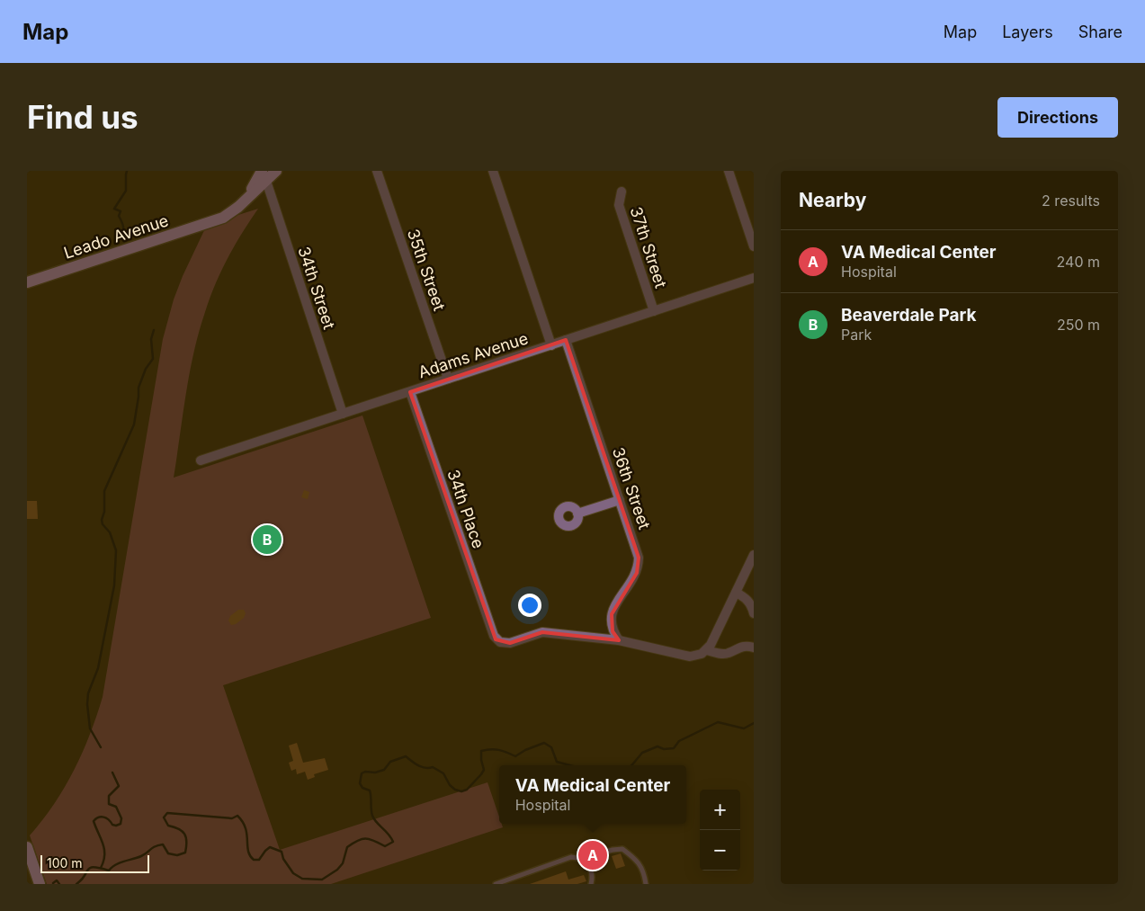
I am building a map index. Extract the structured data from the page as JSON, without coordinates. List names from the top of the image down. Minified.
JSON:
{"streets":{"street":["Leado Avenue","37th Street","35th Street","34th Street","Adams Avenue","36th Street","34th Place"]},"crossings":[["Leado Avenue","34th Street"],["37th Street","Adams Avenue"],["35th Street","Adams Avenue"],["34th Street","Adams Avenue"],["Adams Avenue","36th Street"],["Adams Avenue","34th Place"],["36th Street","34th Place"]],"scale_bar":"100 m","page":{"header":"Map","nav":["Map","Layers","Share"],"buttons":"Directions","title":"Find us","heading":["Nearby","2 results"],"list":[{"mark":"A","name":"VA Medical Center","note":"Hospital","value":"240 m"},{"mark":"B","name":"Beaverdale Park","note":"Park","value":"250 m"}],"pins":["B","A"],"popup":["VA Medical Center","Hospital"],"map_buttons":["+","−"],"scale":"100 m"}}
